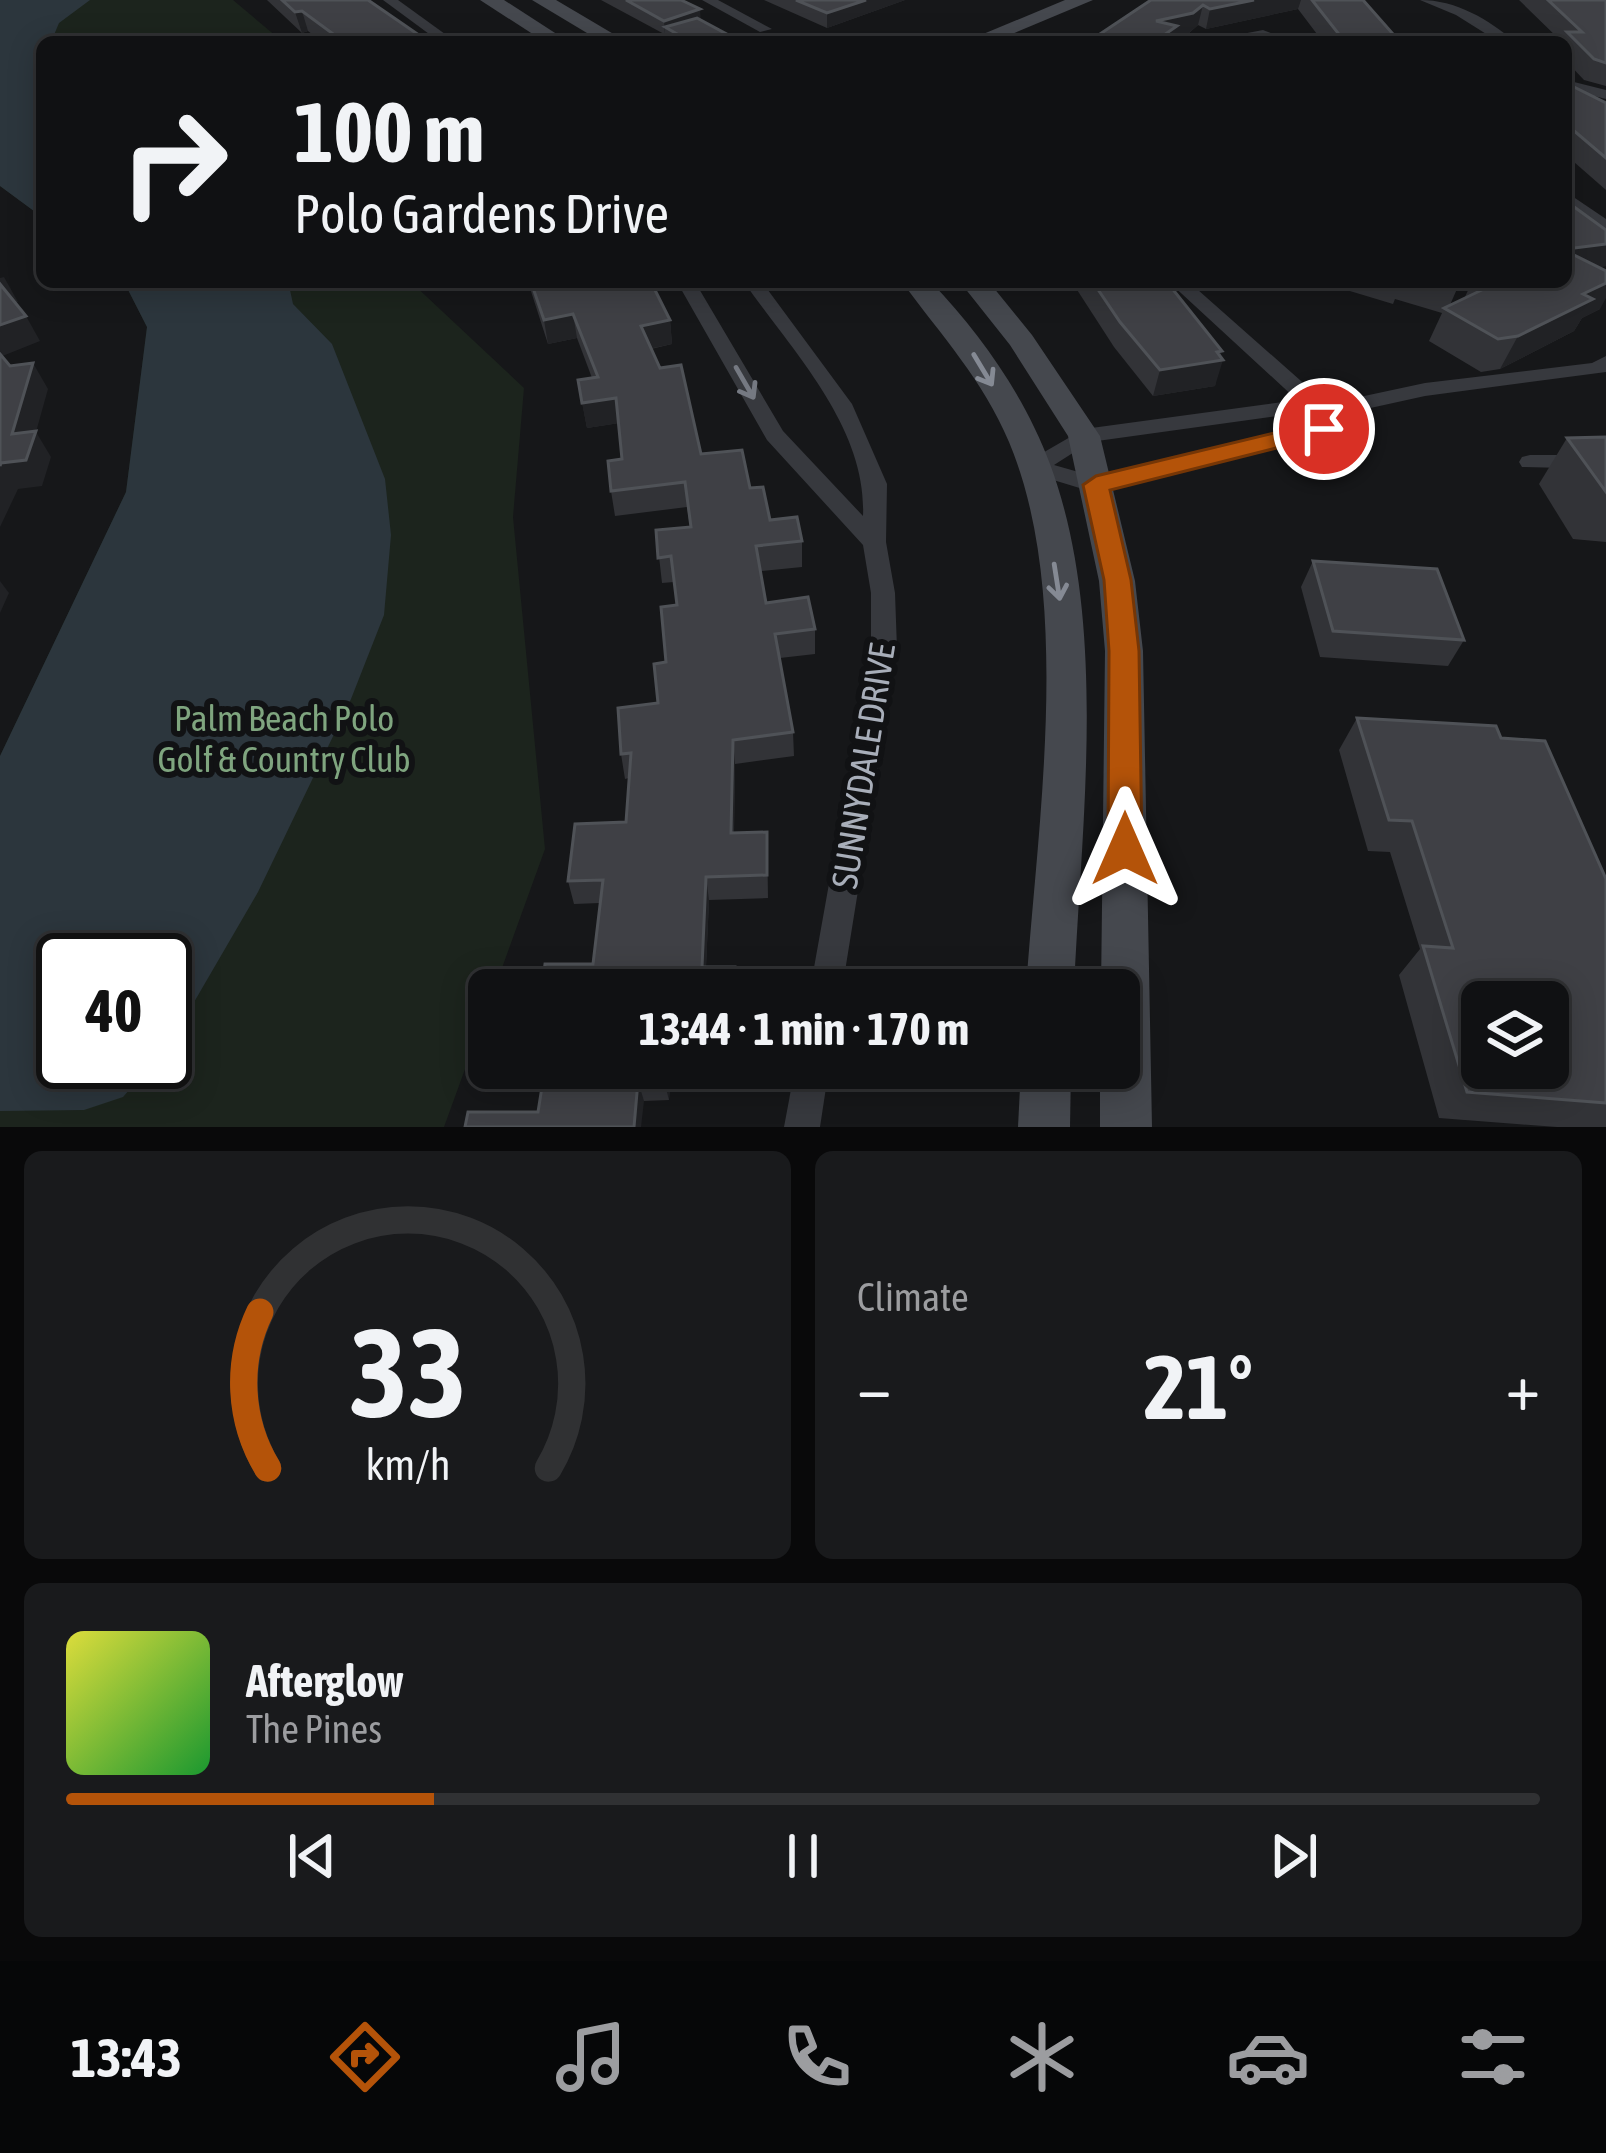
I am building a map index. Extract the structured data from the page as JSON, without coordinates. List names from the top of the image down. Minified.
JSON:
{"streets":{"street":["SUNNYDALE DRIVE"]},"parks":["Palm Beach Polo Golf & Country Club"],"page":{"turn":["100 m","Polo Gardens Drive"],"limit":"40","trip":"13:44 · 1 min · 170 m","tile":"Climate","heat":["−","21°","+"],"song":["Afterglow","The Pines"],"tabs":"13:43","gauge":["33","km/h"]}}
